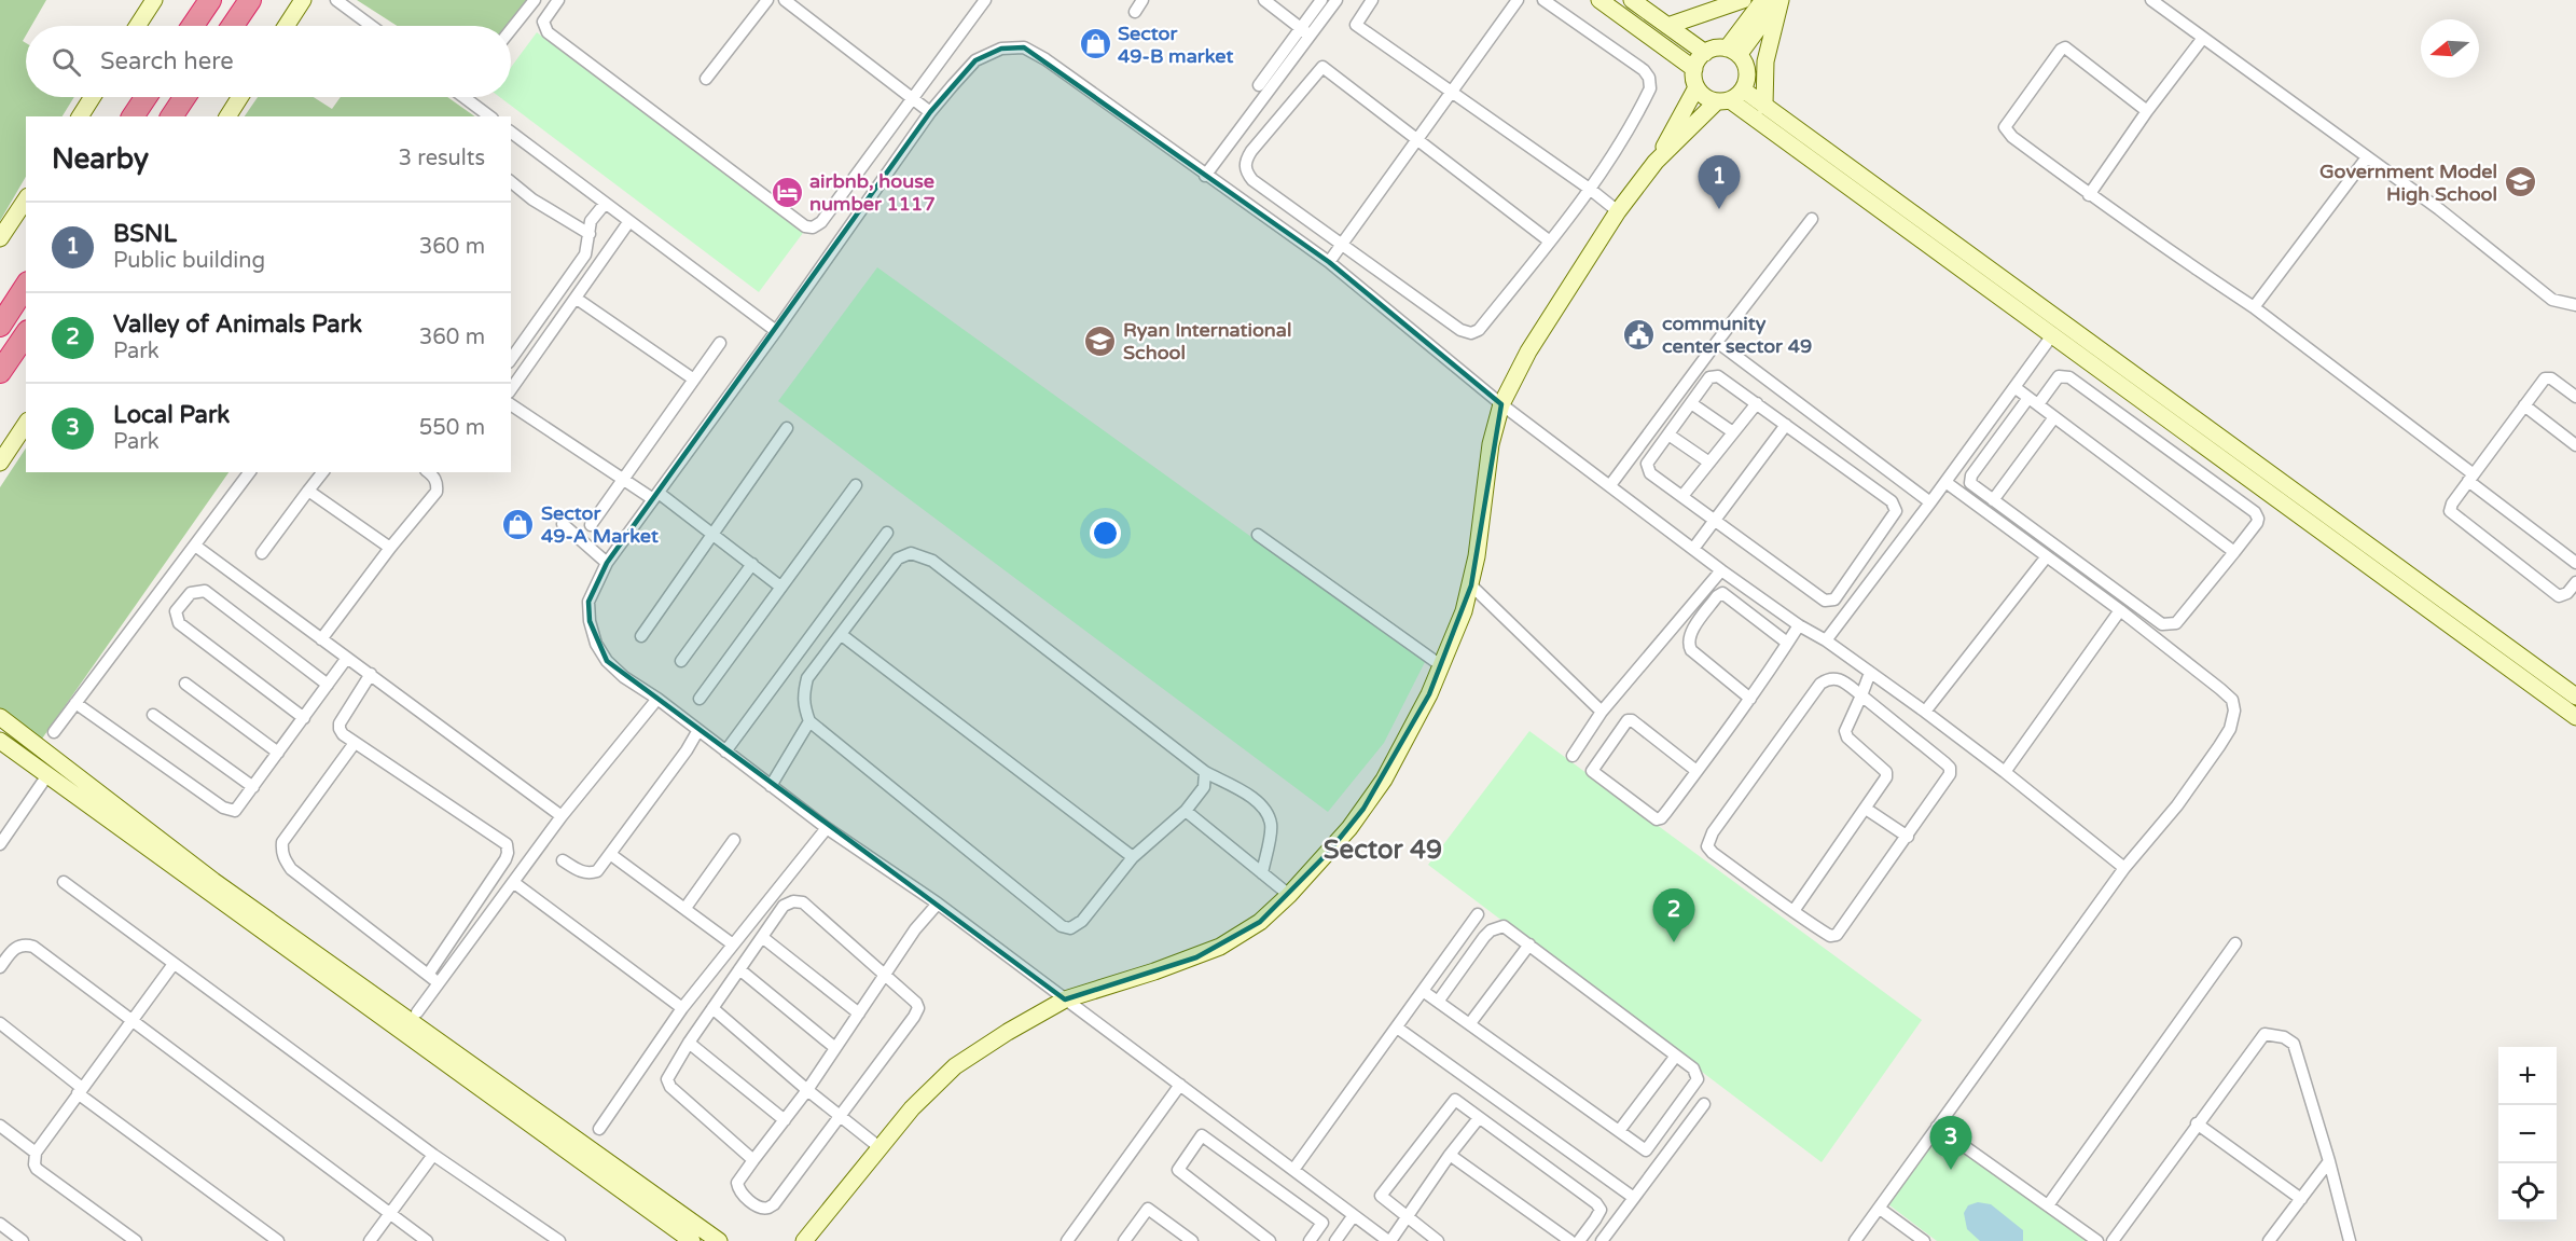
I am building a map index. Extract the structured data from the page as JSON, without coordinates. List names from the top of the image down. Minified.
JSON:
{"districts":["Sector 49"],"places":{"shop":["Sector 49-B market","Sector 49-A Market"],"school or university":["Government Model High School","Ryan International School"],"hotel":["airbnb, house number 1117"],"public building":["community center sector 49"]},"north":"left","page":{"search":"Search here","heading":["Nearby","3 results"],"pins":["1","2","3"],"list":[{"mark":"1","name":"BSNL","note":"Public building","value":"360 m"},{"mark":"2","name":"Valley of Animals Park","note":"Park","value":"360 m"},{"mark":"3","name":"Local Park","note":"Park","value":"550 m"}],"map_buttons":["+","−"]}}
